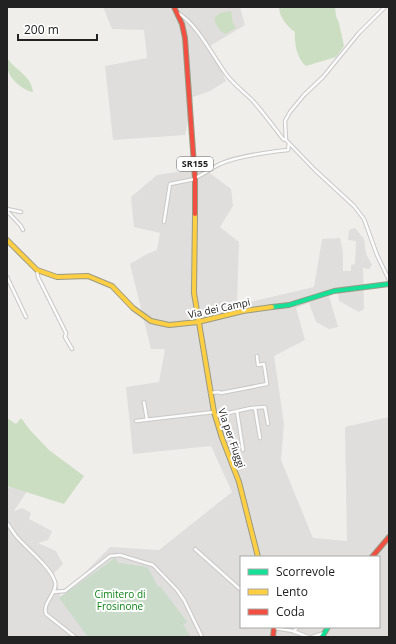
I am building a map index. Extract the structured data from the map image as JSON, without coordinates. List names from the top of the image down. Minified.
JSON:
{"streets":{"main road":["SR155","Via dei Campi","Via per Fiuggi"]},"crossings":[["SR155","Via dei Campi"],["SR155","Via per Fiuggi"],["Via dei Campi","Via per Fiuggi"]],"parks":["Cimitero di Frosinone"],"legend":["Scorrevole","Lento","Coda"],"scale_bar":"200 m"}
